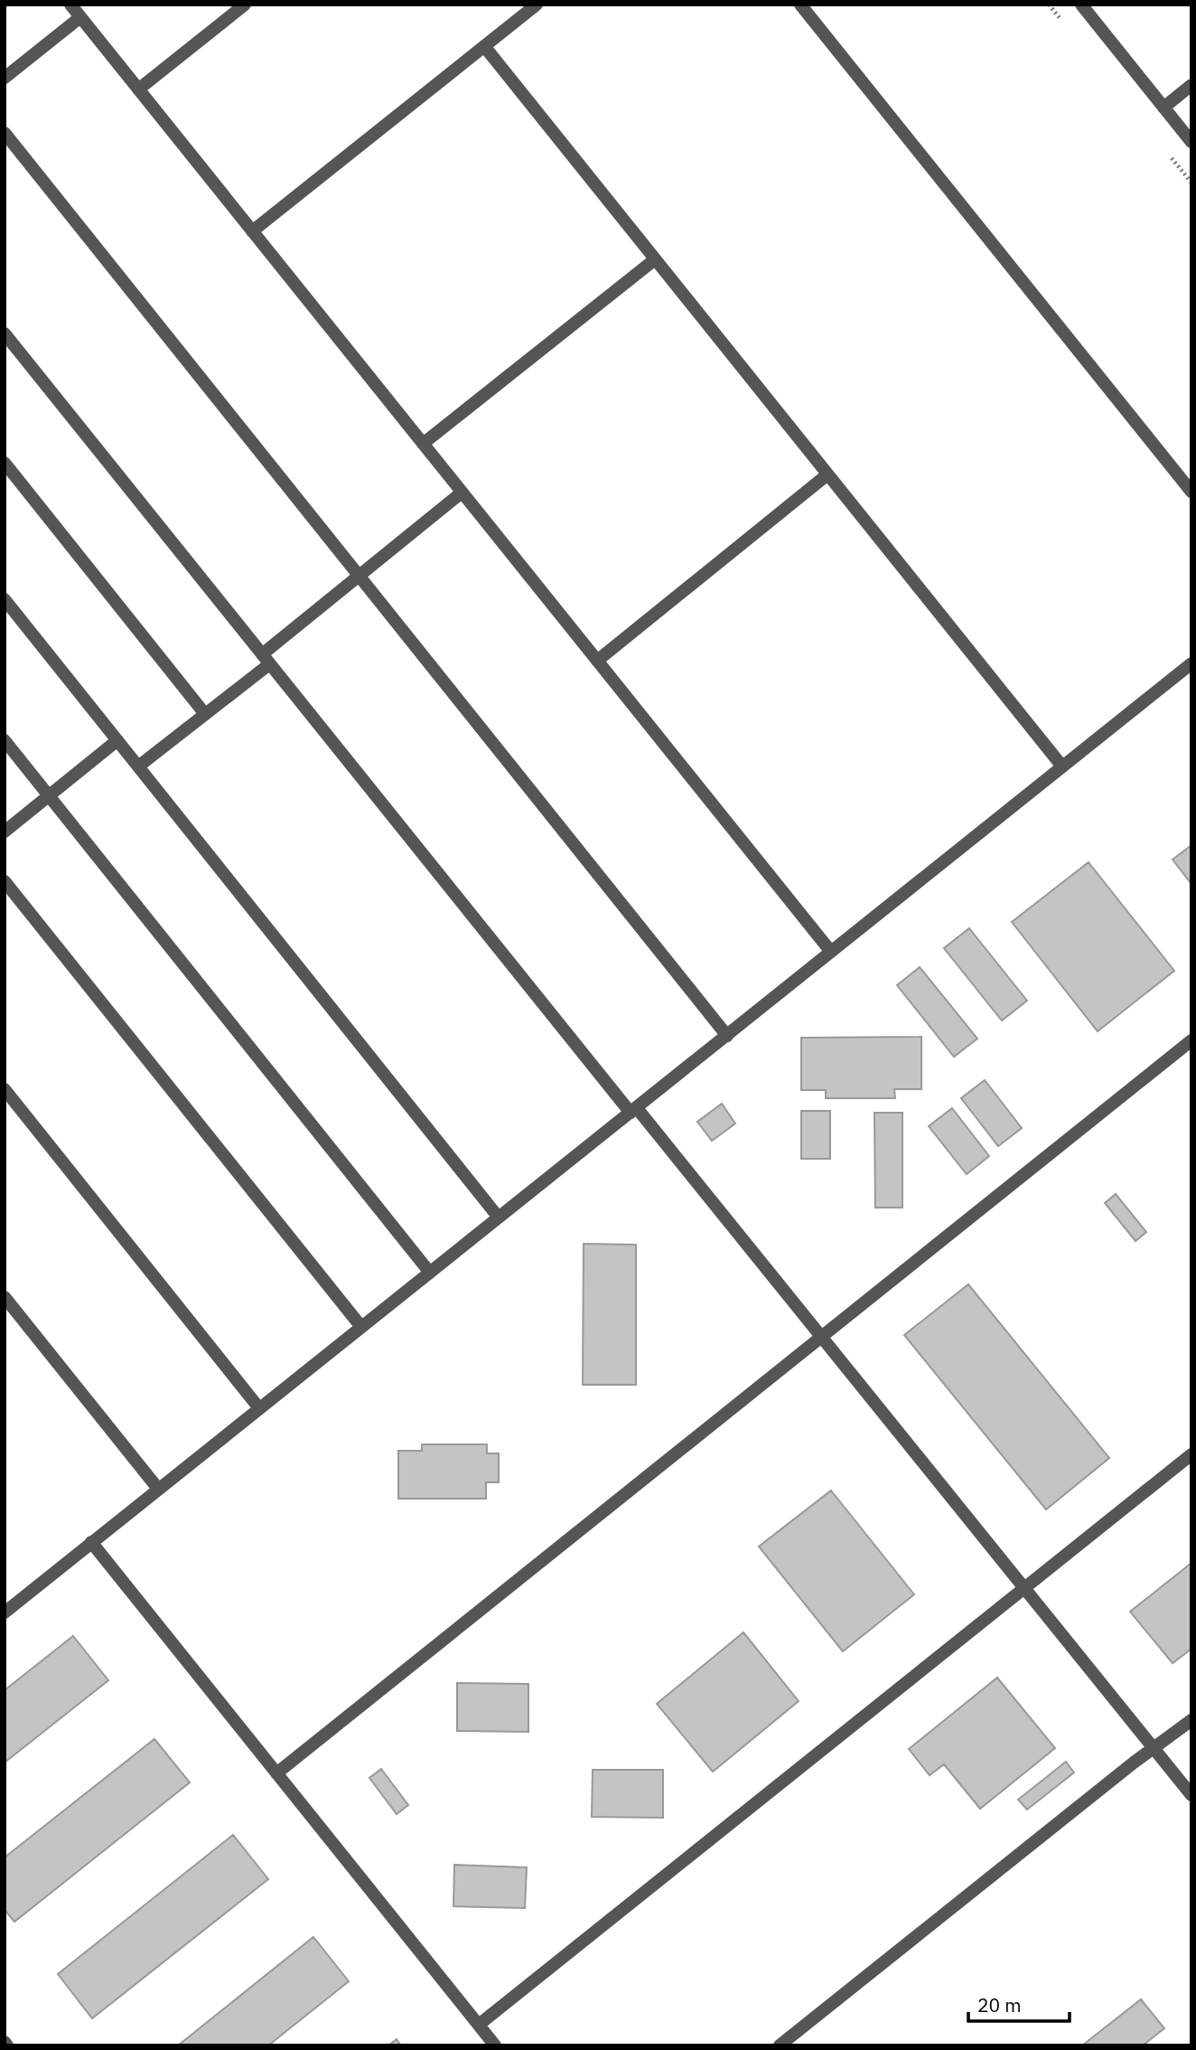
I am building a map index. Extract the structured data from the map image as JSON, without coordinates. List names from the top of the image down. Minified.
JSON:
{"scale_bar":"20 m"}
